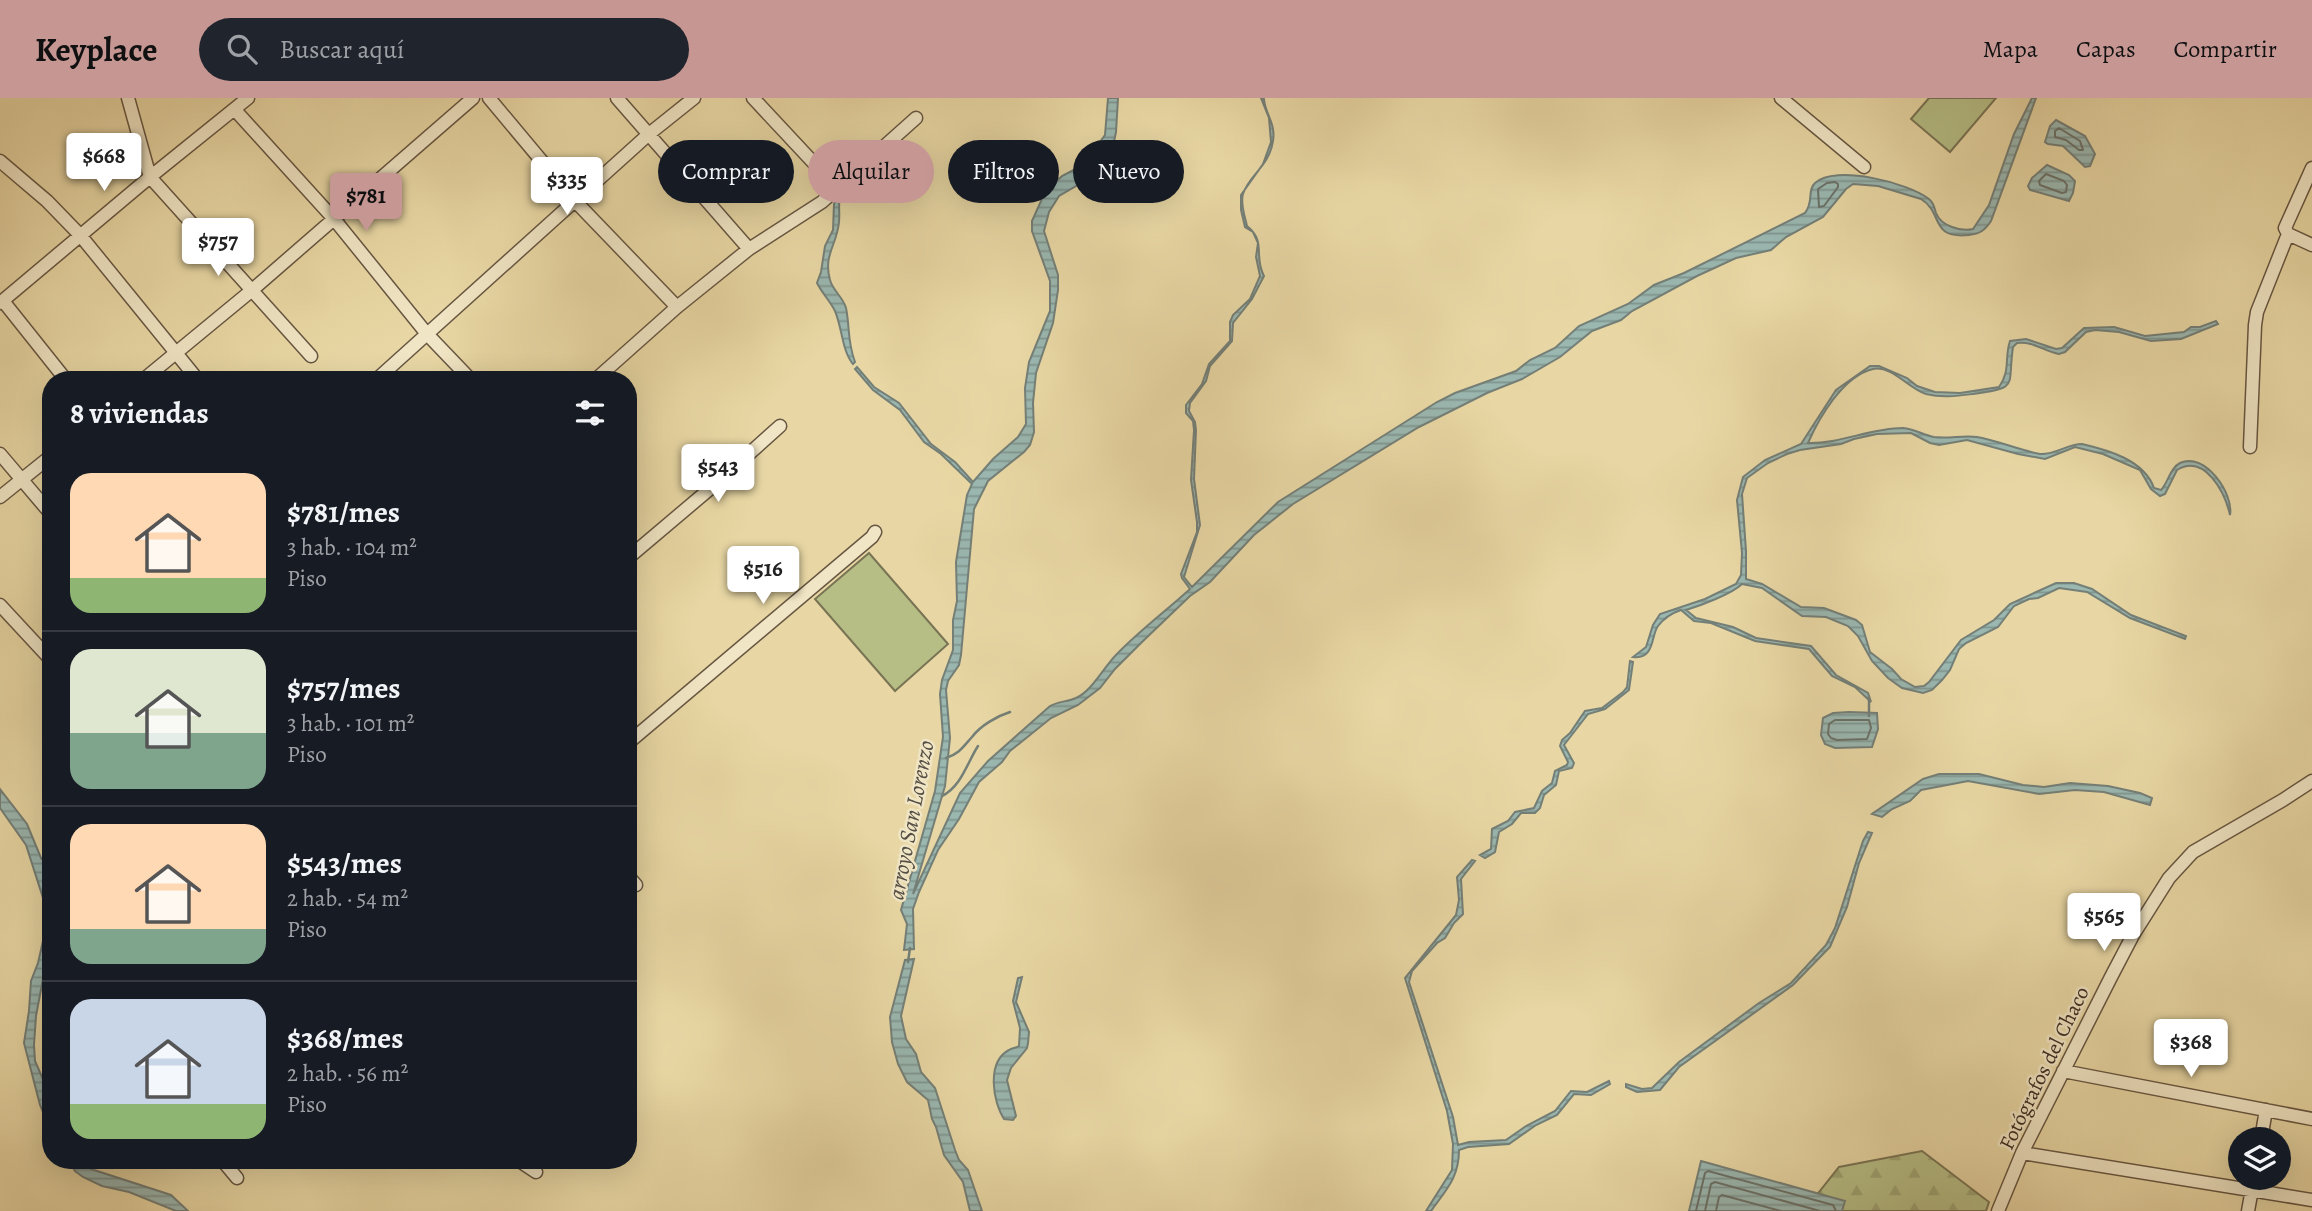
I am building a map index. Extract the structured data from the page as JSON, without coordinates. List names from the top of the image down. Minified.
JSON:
{"streets":{"street":["Fotógrafos del Chaco"]},"water":["arroyo San Lorenzo"],"page":{"header":"Keyplace","search":"Buscar aquí","nav":["Mapa","Capas","Compartir"],"price":["$668","$335","$781","$757","$543","$516","$565","$368"],"chip":["Comprar","Alquilar","Filtros","Nuevo"],"heading":"8 viviendas","list":[{"name":"$781/mes","note":"3 hab. · 104 m² · Piso"},{"name":"$757/mes","note":"3 hab. · 101 m² · Piso"},{"name":"$543/mes","note":"2 hab. · 54 m² · Piso"},{"name":"$368/mes","note":"2 hab. · 56 m² · Piso"}]}}
